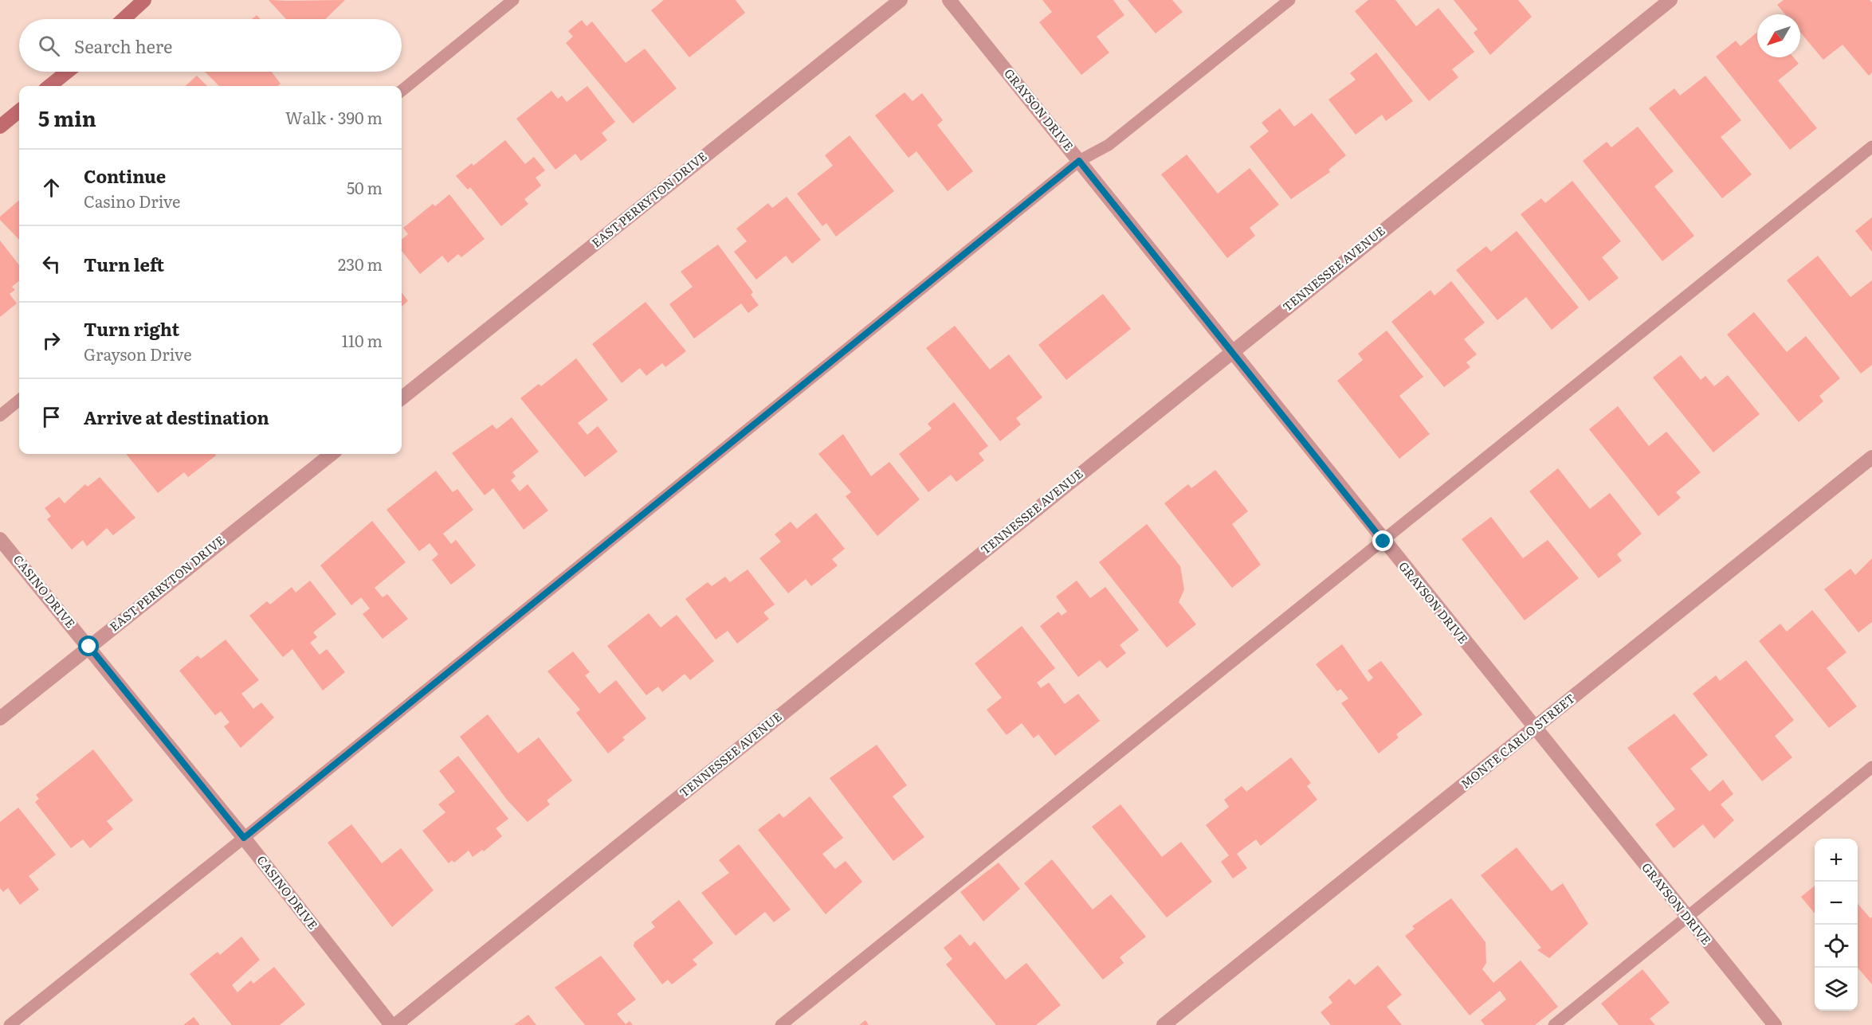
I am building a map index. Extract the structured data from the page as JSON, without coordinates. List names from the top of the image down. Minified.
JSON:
{"streets":{"street":["GRAYSON DRIVE","EAST PERRYTON DRIVE","TENNESSEE AVENUE","CASINO DRIVE","MONTE CARLO STREET"]},"crossings":[["GRAYSON DRIVE","TENNESSEE AVENUE"],["GRAYSON DRIVE","MONTE CARLO STREET"],["EAST PERRYTON DRIVE","CASINO DRIVE"],["TENNESSEE AVENUE","CASINO DRIVE"]],"north":"bottom left","page":{"search":"Search here","heading":["5 min","Walk · 390 m"],"list":[["Continue","Casino Drive","50 m"],["Turn left","230 m"],["Turn right","Grayson Drive","110 m"],"Arrive at destination"],"map_buttons":["+","−"]}}
